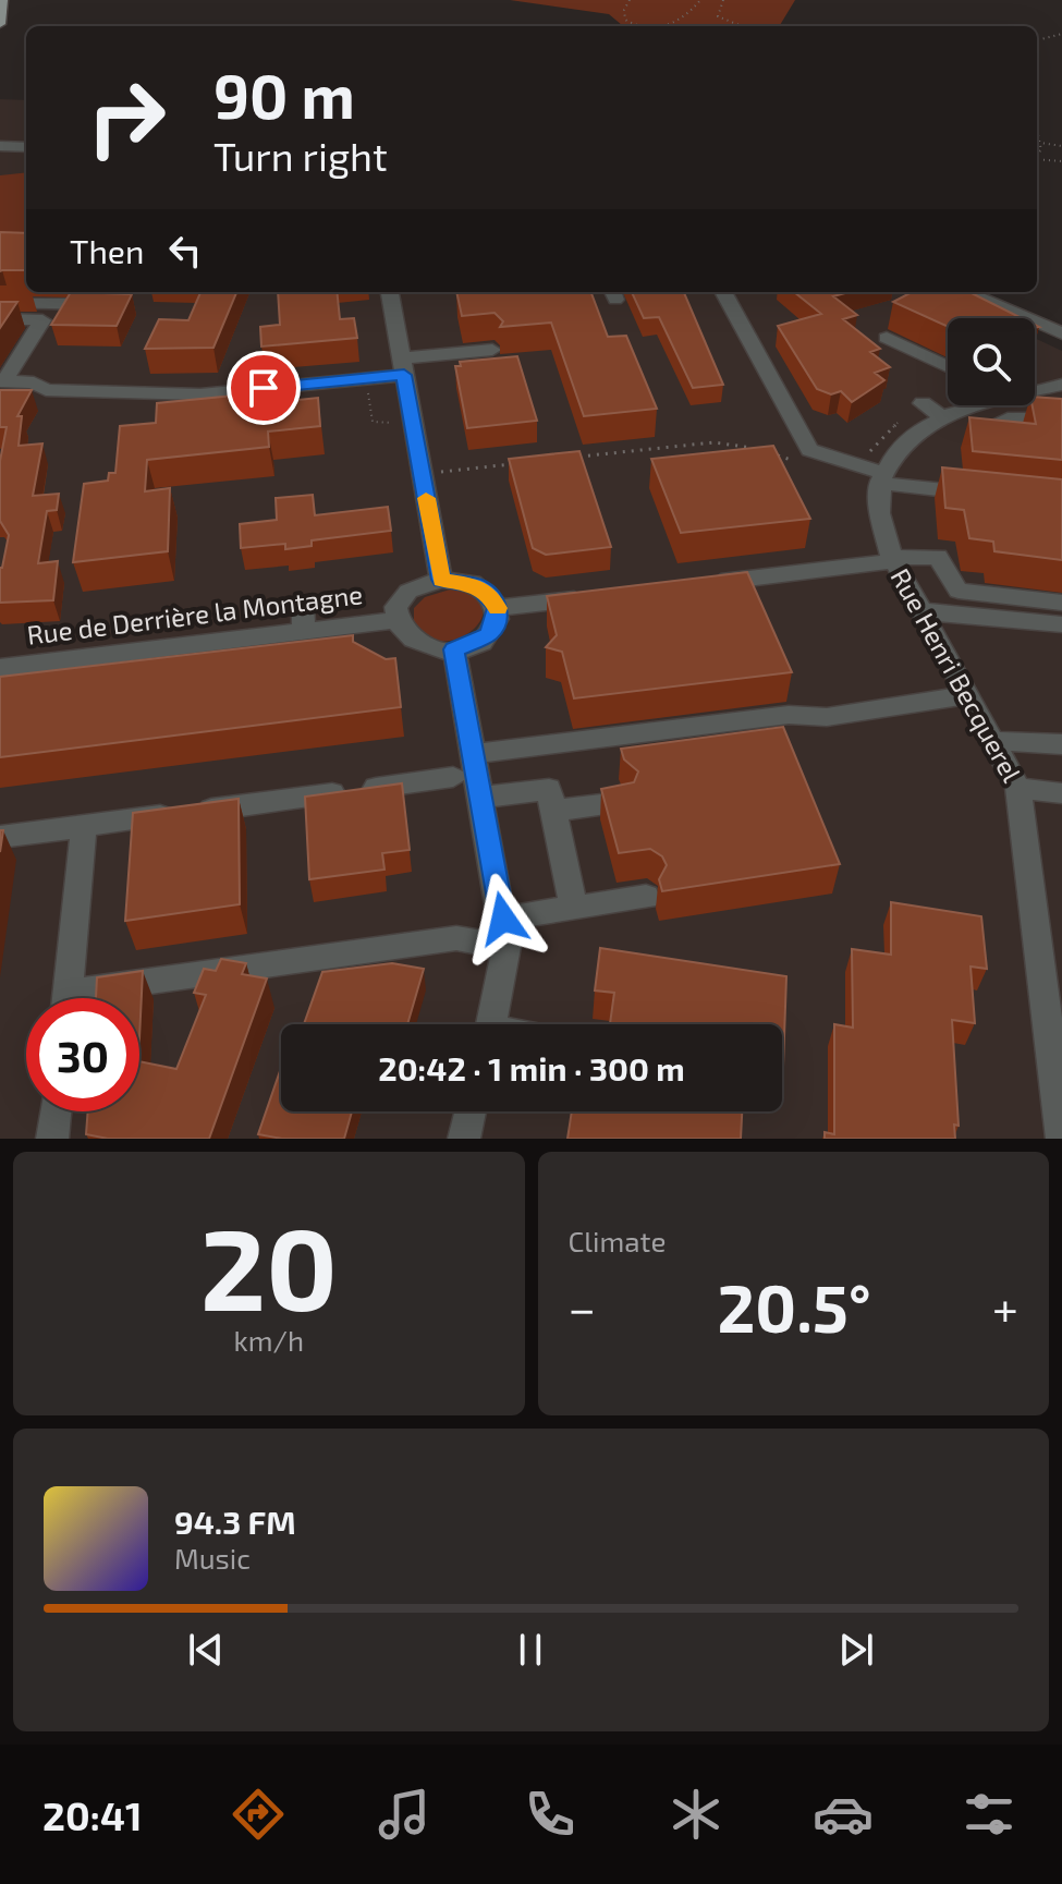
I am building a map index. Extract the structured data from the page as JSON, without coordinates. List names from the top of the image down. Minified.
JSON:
{"streets":{"street":["Rue de Derrière la Montagne","Rue Henri Becquerel"]},"page":{"turn":["90 m","Turn right"],"then":"Then","limit":"30","trip":"20:42 · 1 min · 300 m","tile":[["20","km/h"],"Climate"],"heat":["−","20.5°","+"],"song":["94.3 FM","Music"],"tabs":"20:41"}}
